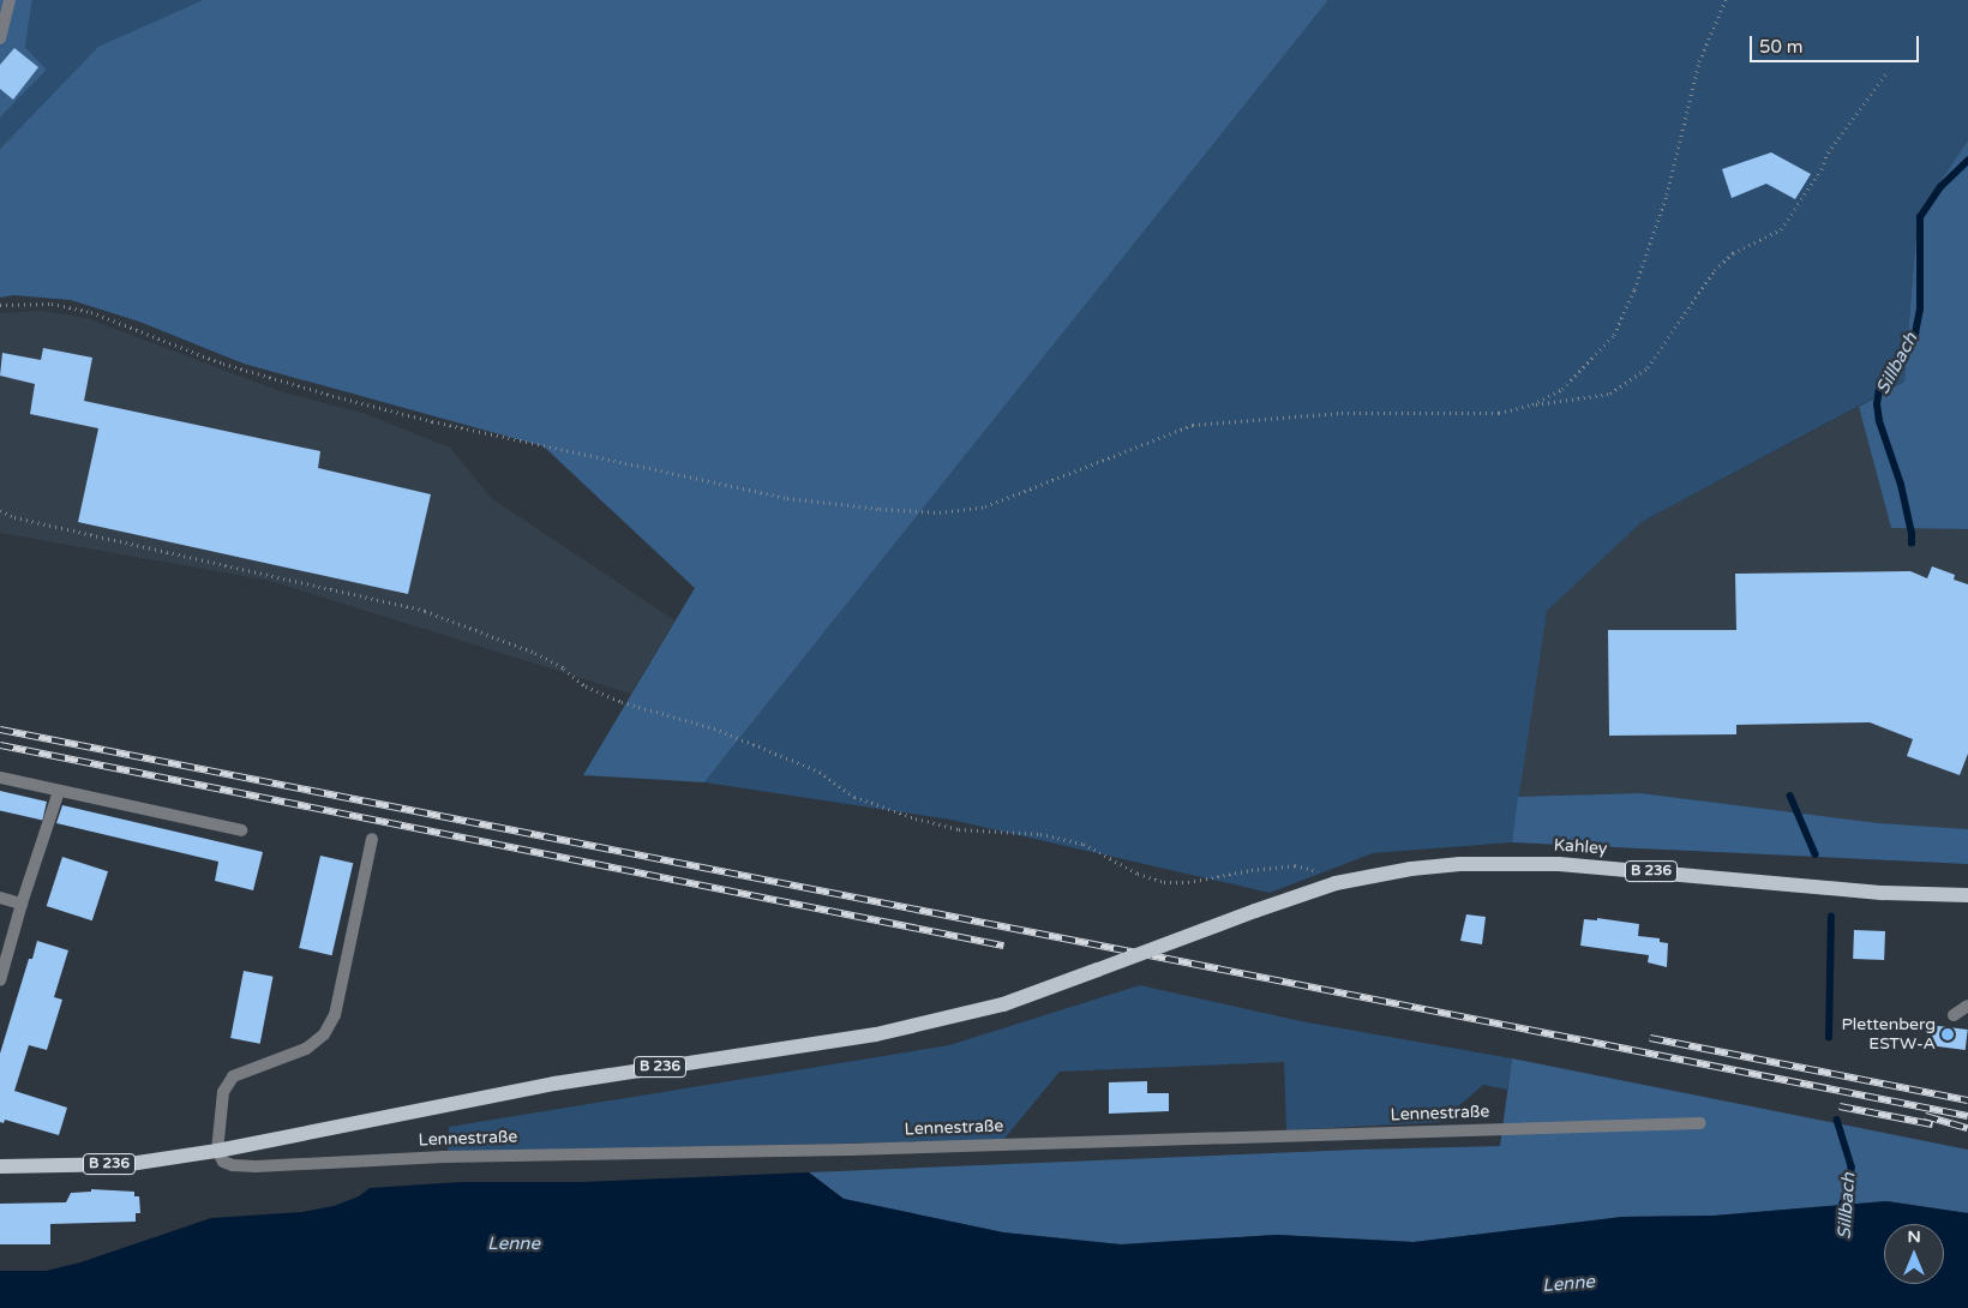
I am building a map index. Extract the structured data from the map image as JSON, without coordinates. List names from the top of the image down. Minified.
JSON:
{"streets":{"main road":["Kahley","B 236","Lennestraße"]},"crossings":[["Kahley","Lennestraße"]],"water":["Sillbach","Lenne"],"places":["Plettenberg ESTW-A"],"scale_bar":"50 m","north":"top"}
